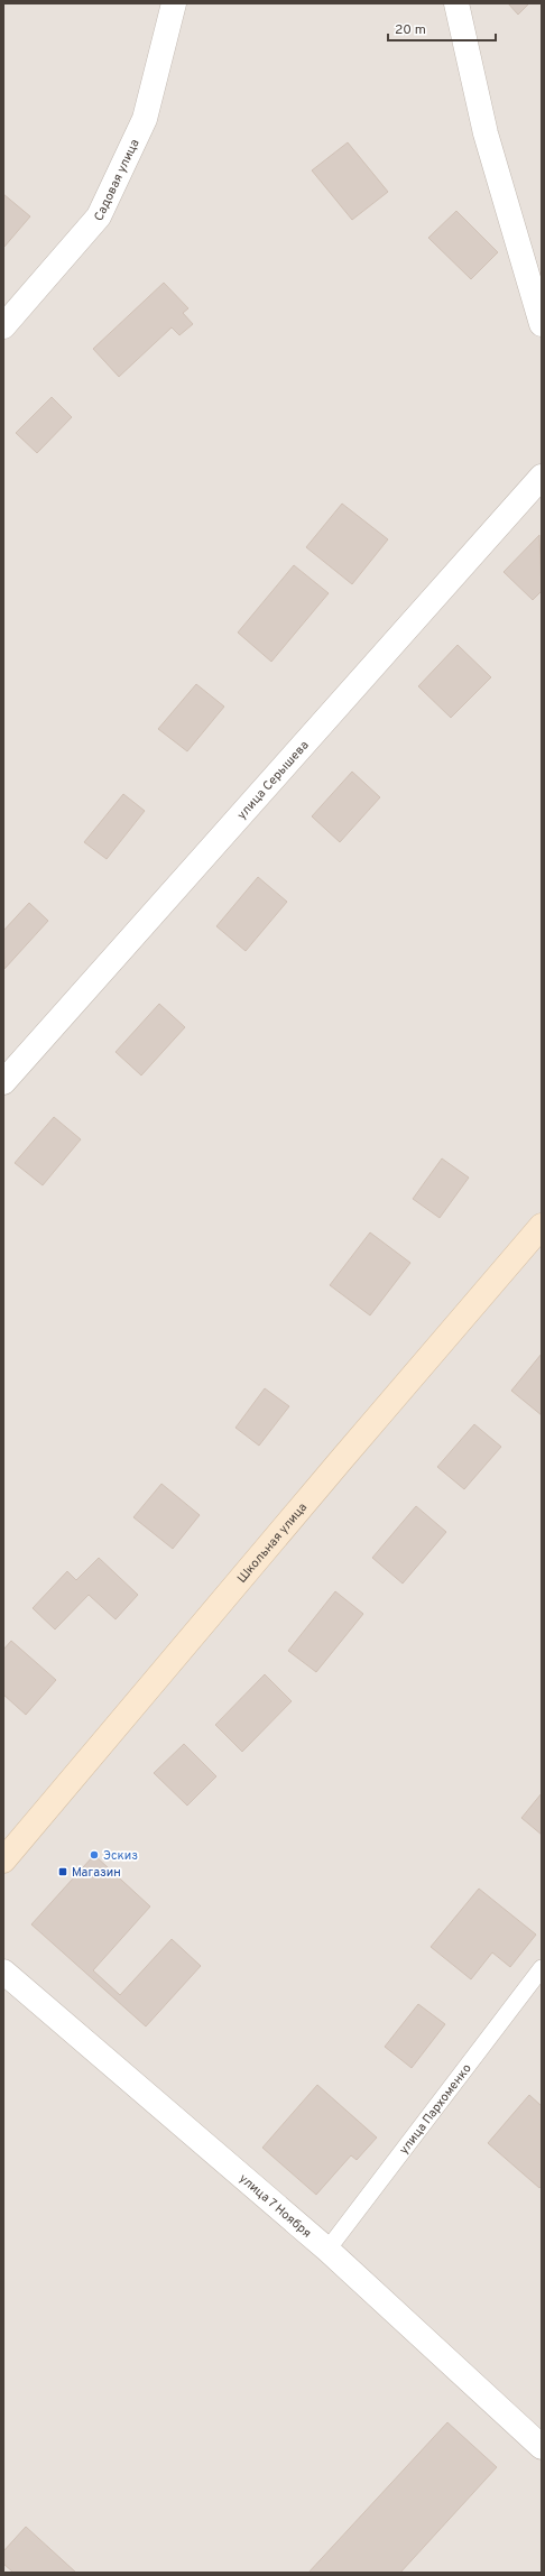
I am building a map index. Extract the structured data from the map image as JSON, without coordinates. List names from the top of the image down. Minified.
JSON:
{"streets":{"main road":["Школьная улица"],"street":["Садовая улица","улица Серышева","улица 7 Ноября"],"lane":["улица Пархоменко"]},"crossings":[["улица Пархоменко","улица 7 Ноября"]],"places":{"other":["Эскиз"],"transit":["Магазин"]},"scale_bar":"20 m"}
